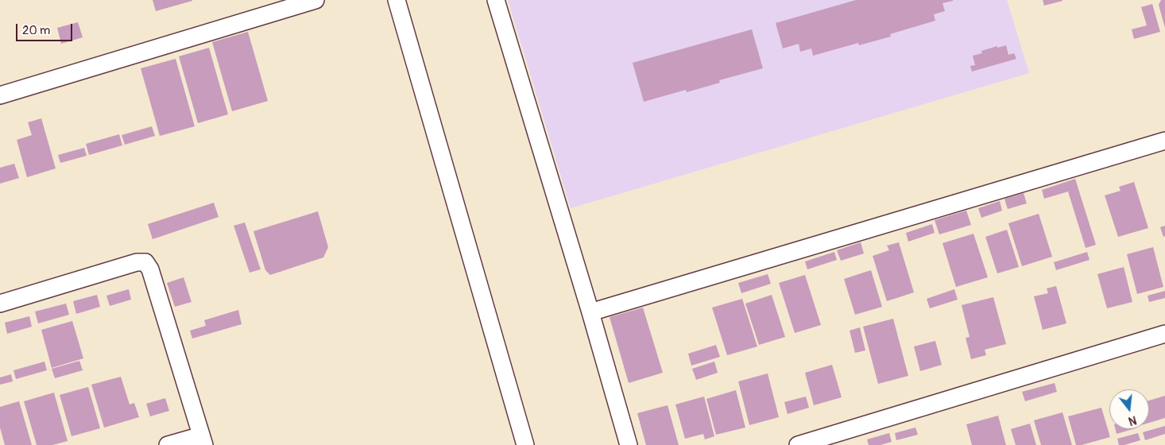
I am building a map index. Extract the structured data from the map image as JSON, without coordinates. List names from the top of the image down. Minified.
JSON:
{"scale_bar":"20 m","north":"bottom"}
